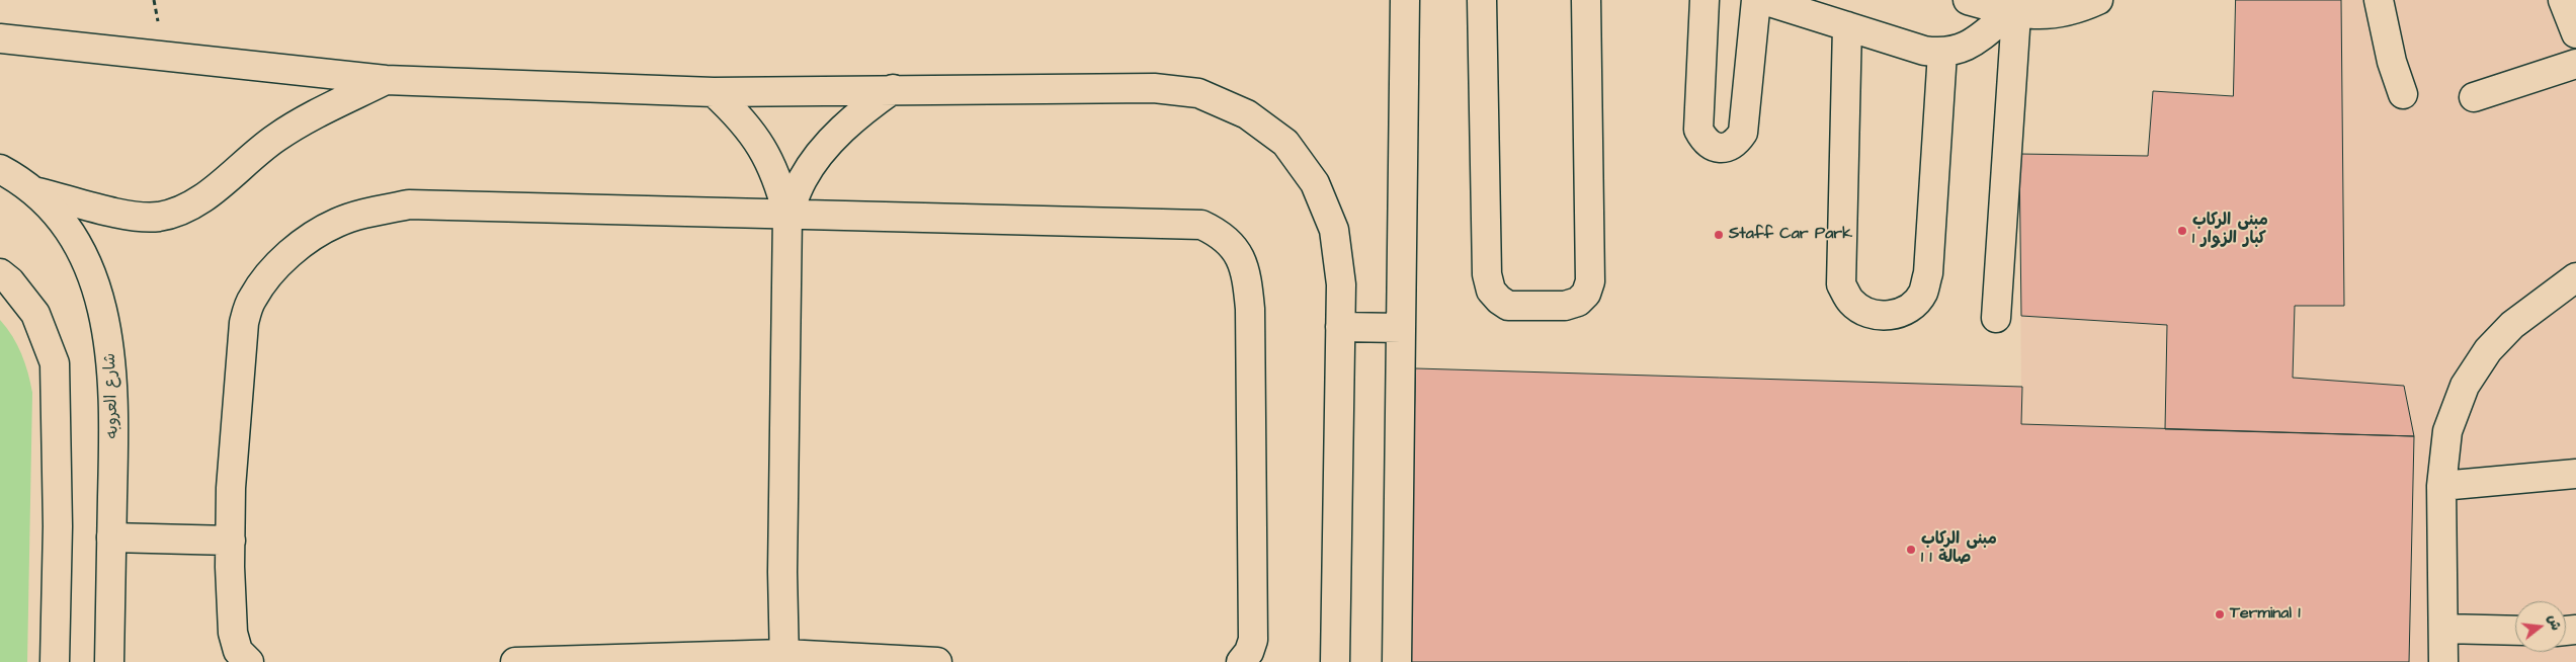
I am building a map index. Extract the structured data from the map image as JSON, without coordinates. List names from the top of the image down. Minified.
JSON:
{"streets":{"main road":["شارع العروبه"]},"places":["مبنى الركاب 1 كبار الزوار","Staff Car Park","مبنى الركاب 1 صالة 1","Terminal 1"],"north":"right"}
